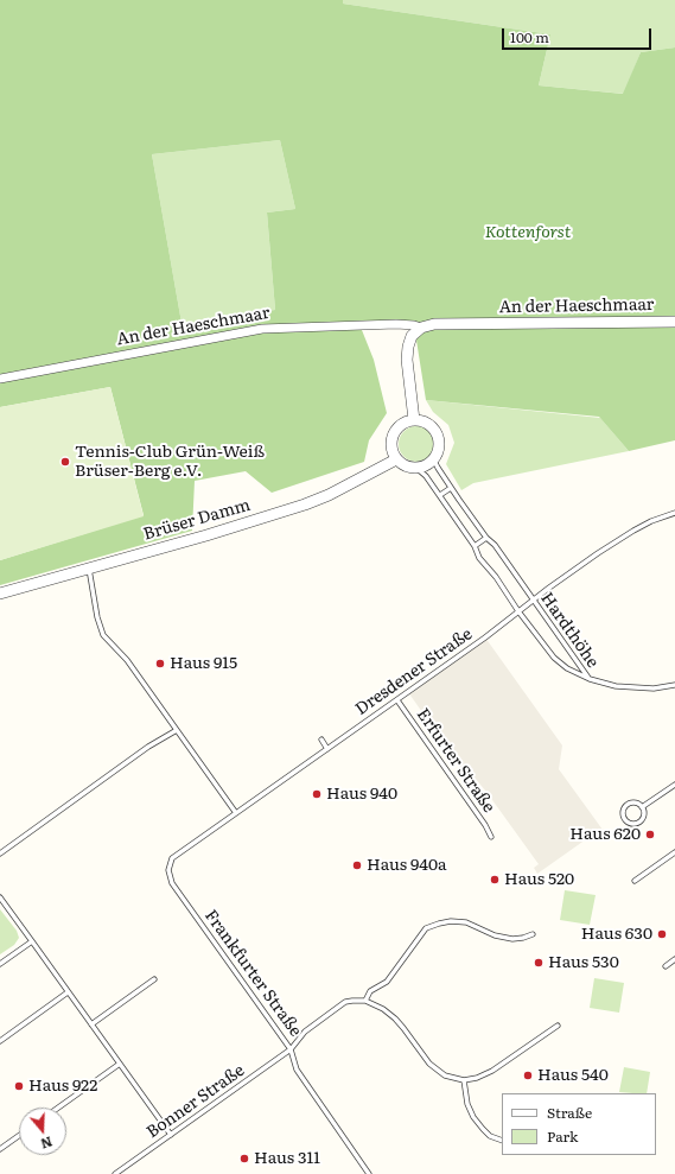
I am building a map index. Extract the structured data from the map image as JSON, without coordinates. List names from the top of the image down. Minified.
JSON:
{"streets":{"street":["An der Haeschmaar","Brüser Damm"],"lane":["Hardthöhe","Dresdener Straße","Erfurter Straße","Frankfurter Straße","Bonner Straße"]},"crossings":[["Brüser Damm","Hardthöhe"],["Hardthöhe","Dresdener Straße"],["Dresdener Straße","Erfurter Straße"],["Dresdener Straße","Frankfurter Straße"],["Frankfurter Straße","Bonner Straße"]],"parks":["Kottenforst"],"places":["Tennis-Club Grün-Weiß Brüser-Berg e.V.","Haus 915","Haus 940","Haus 620","Haus 940a","Haus 520","Haus 630","Haus 530","Haus 540","Haus 922","Haus 311"],"legend":["Straße","Park"],"scale_bar":"100 m","north":"bottom"}
